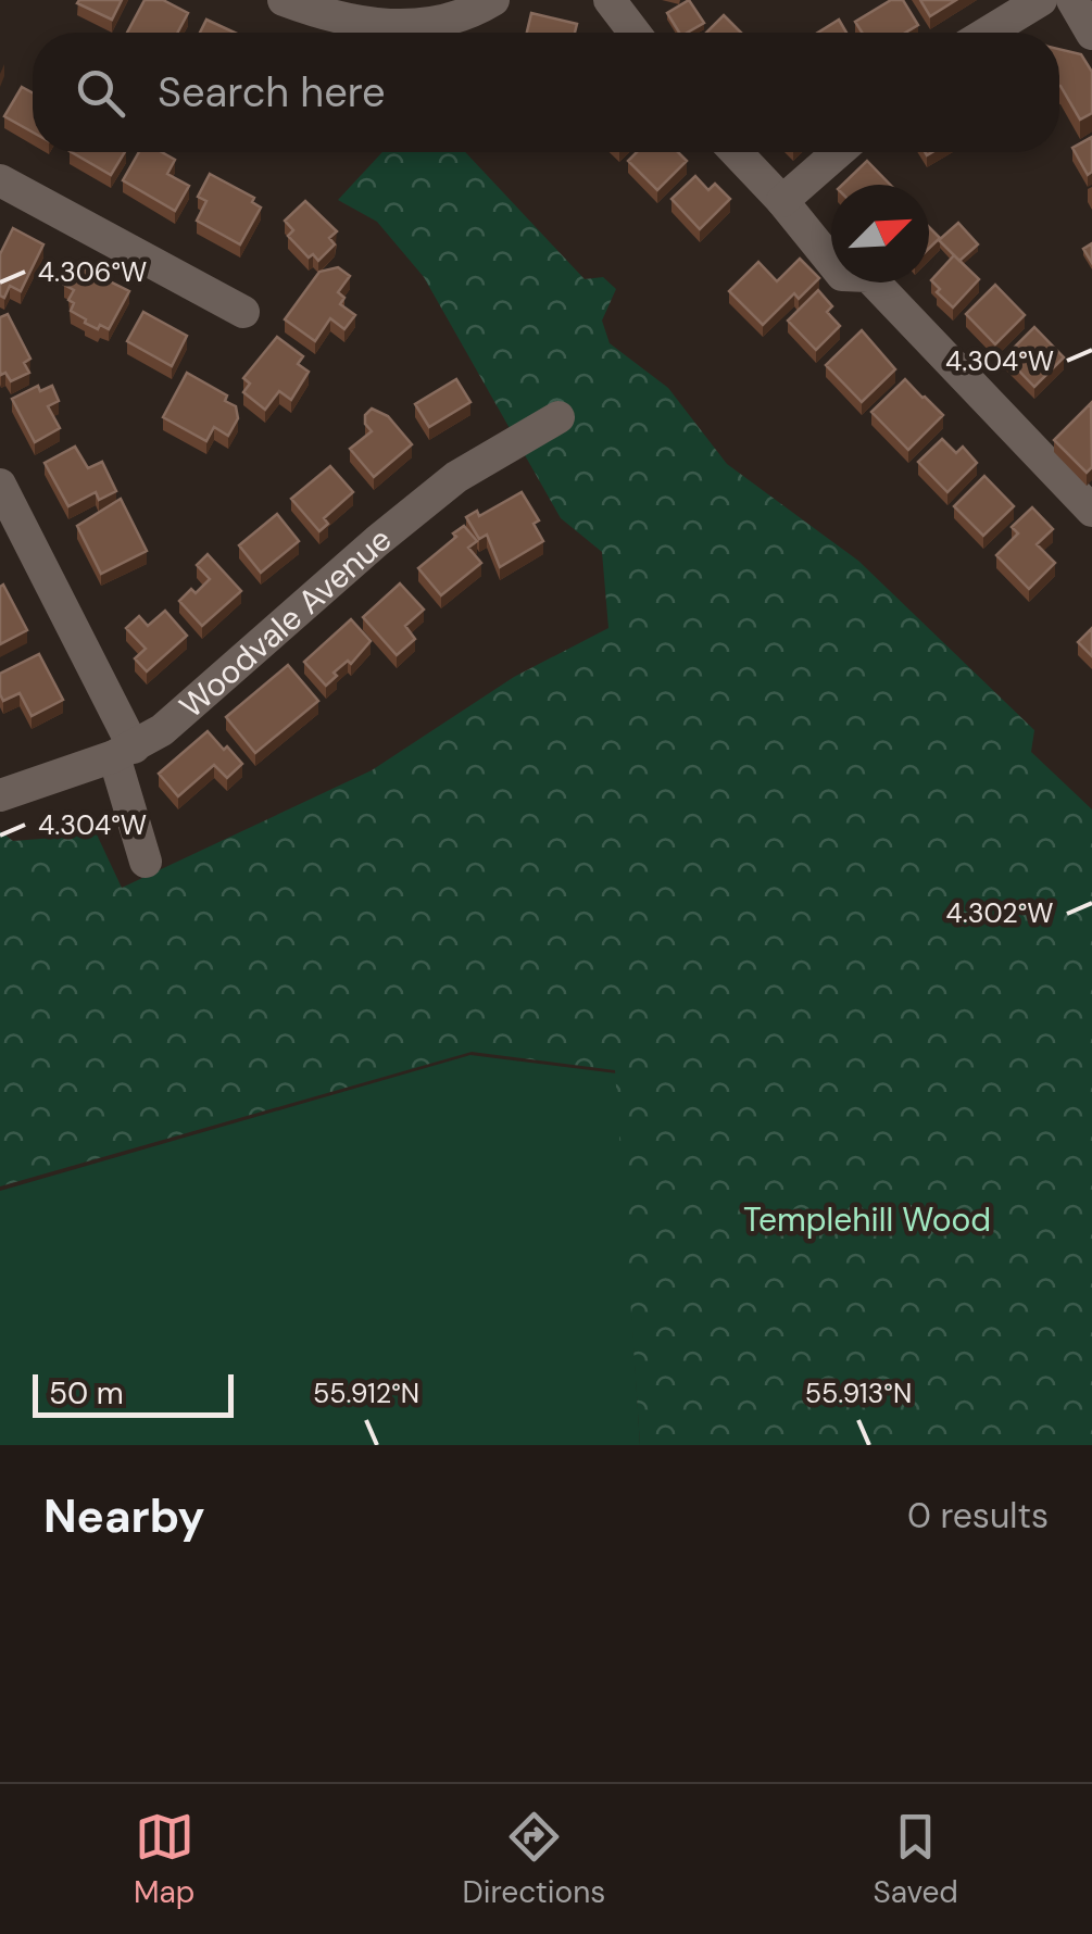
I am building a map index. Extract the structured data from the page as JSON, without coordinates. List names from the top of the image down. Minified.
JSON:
{"streets":{"street":["Woodvale Avenue"]},"parks":["Templehill Wood"],"scale_bar":"50 m","north":"top right","page":{"search":"Search here","scale":"50 m","heading":["Nearby","0 results"],"nav":["Map","Directions","Saved"]},"coordinates":["4.306°W","4.304°W","4.302°W","55.912°N","55.913°N"]}
